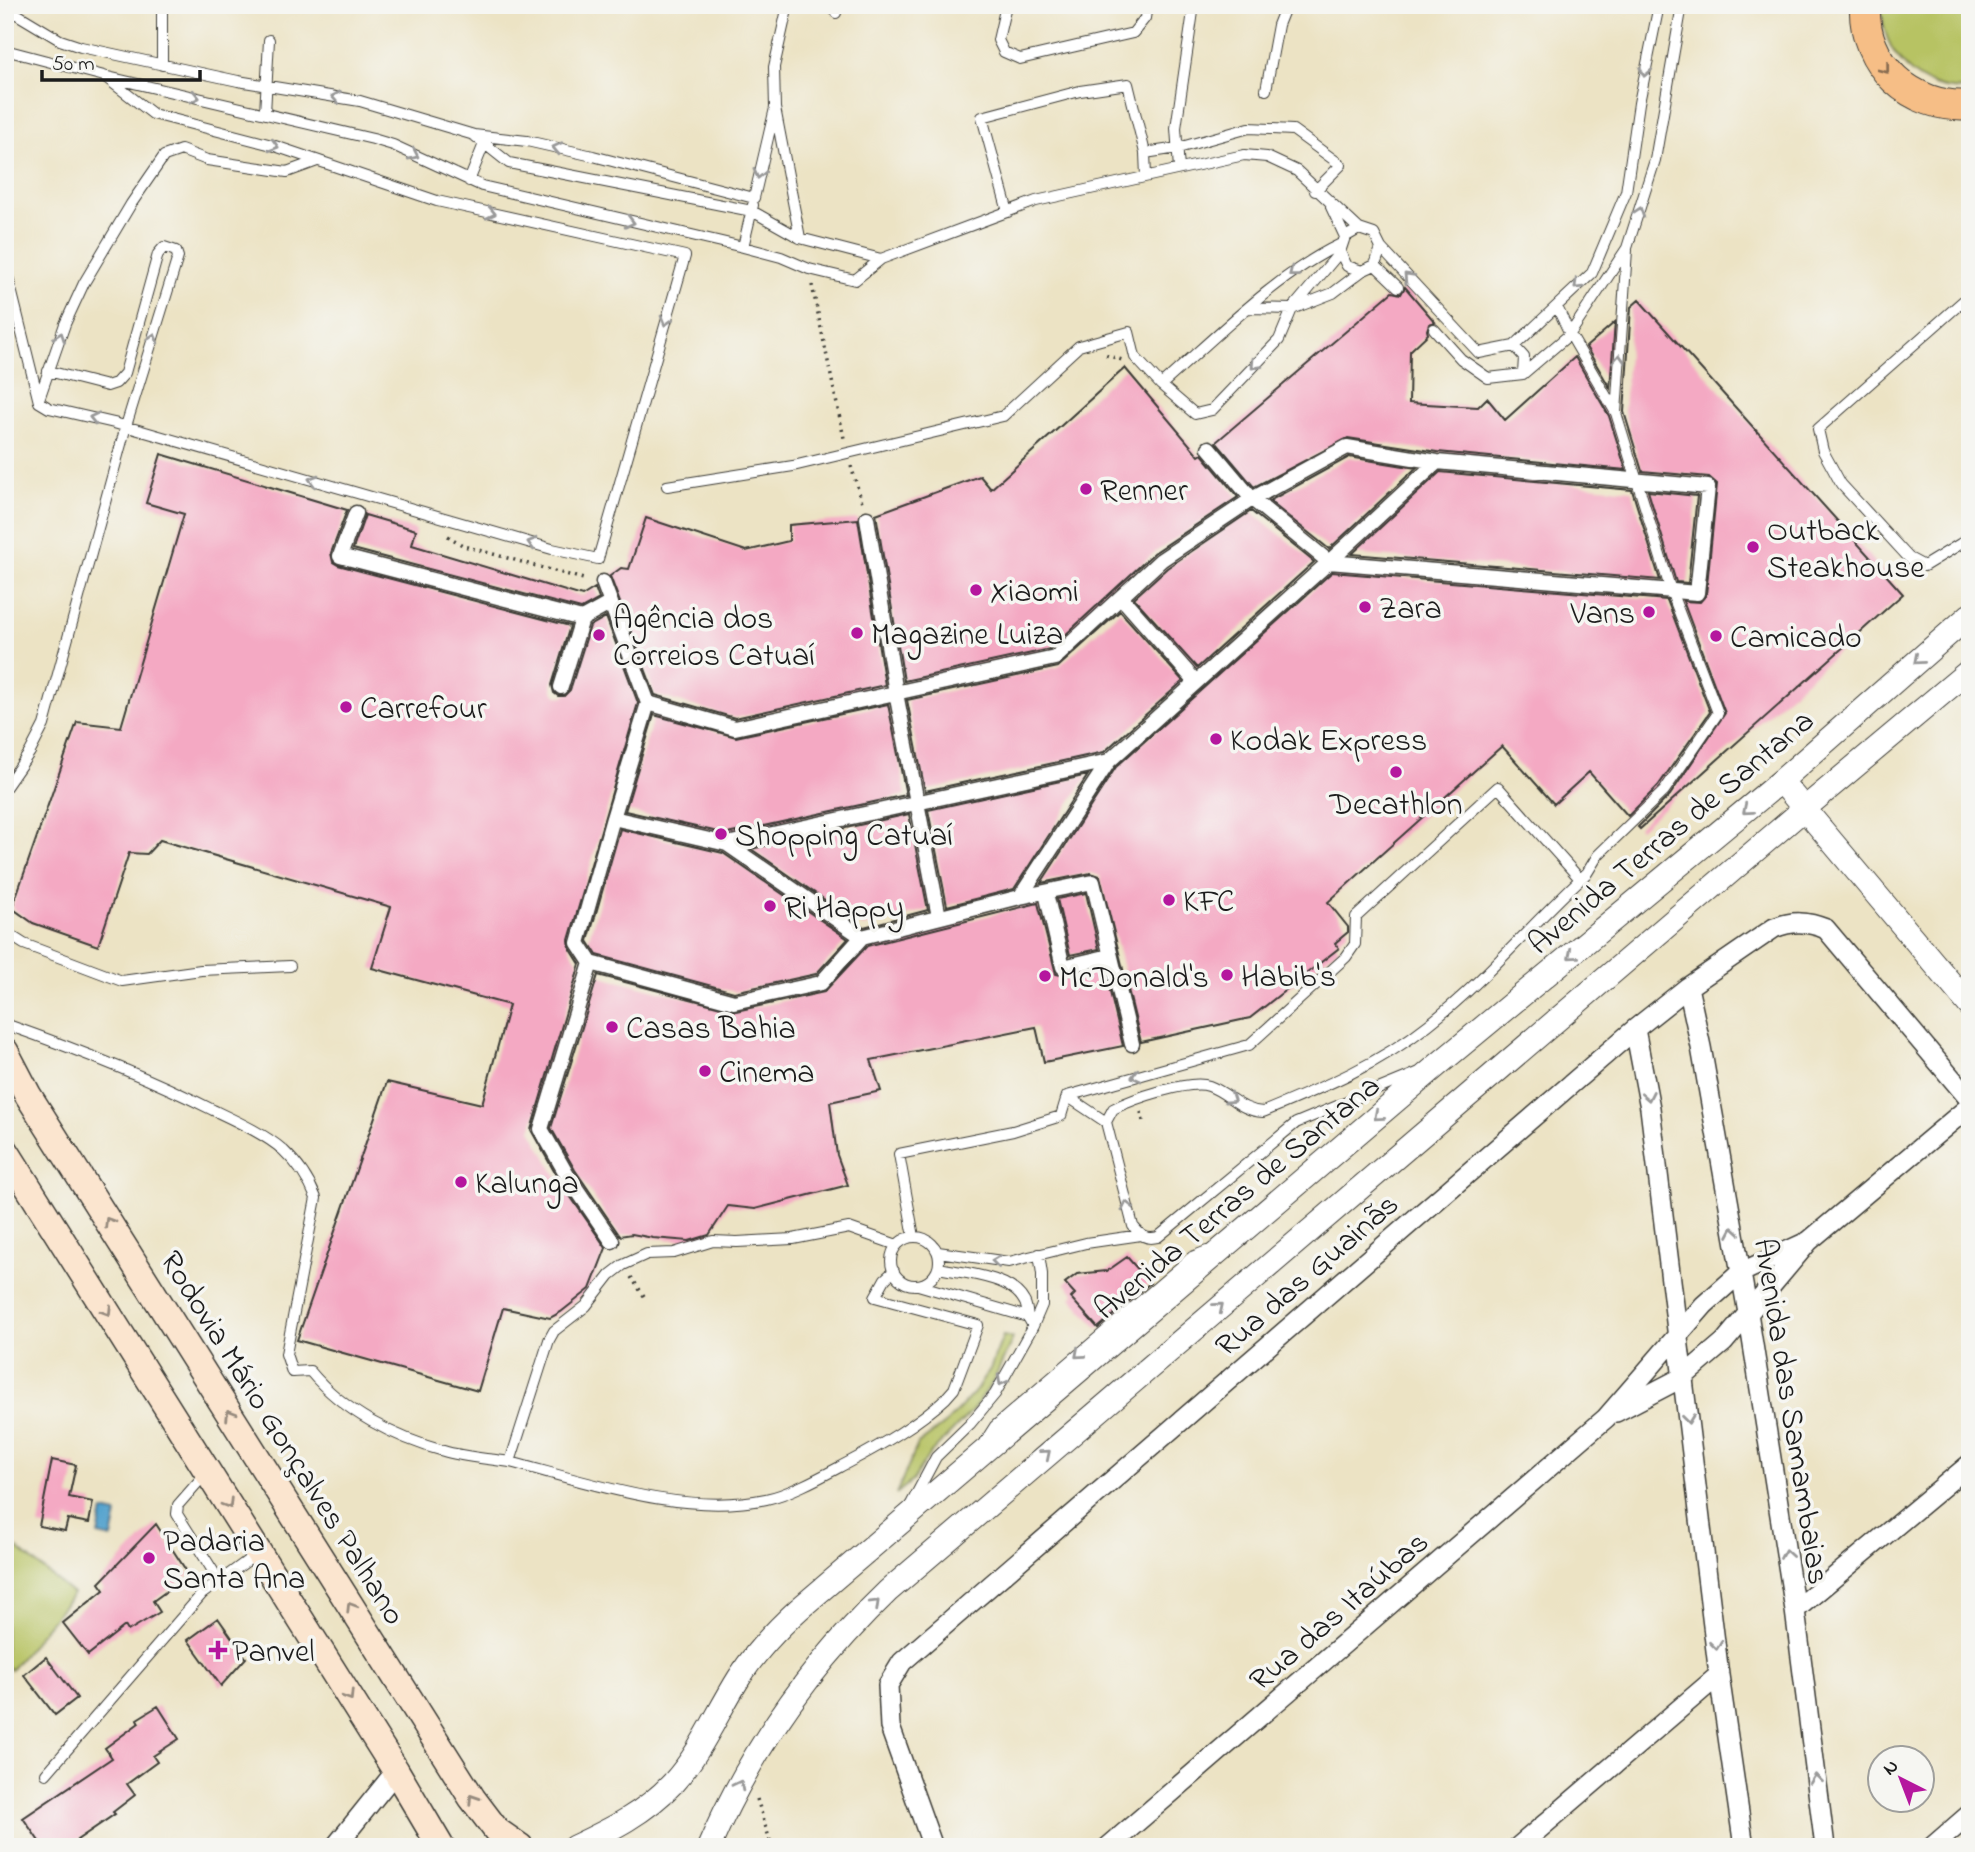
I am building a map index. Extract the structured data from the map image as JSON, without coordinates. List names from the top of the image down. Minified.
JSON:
{"streets":{"main road":["Rodovia Mário Gonçalves Palhano"],"street":["Avenida Terras de Santana","Rua das Guainãs","Avenida das Samambaias","Rua das Itaúbas"]},"crossings":[["Rua das Guainãs","Avenida das Samambaias"],["Avenida das Samambaias","Rua das Itaúbas"]],"places":{"other":["Renner","Outback Steakhouse","Xiaomi","Zara","Vans","Magazine Luiza","Agência dos Correios Catuaí","Camicado","Carrefour","Kodak Express","Decathlon","Shopping Catuaí","KFC","Ri Happy","Habib's","McDonald's","Casas Bahia","Cinema","Kalunga","Padaria Santa Ana"],"health":["Panvel"]},"scale_bar":"50 m","north":"top left"}
